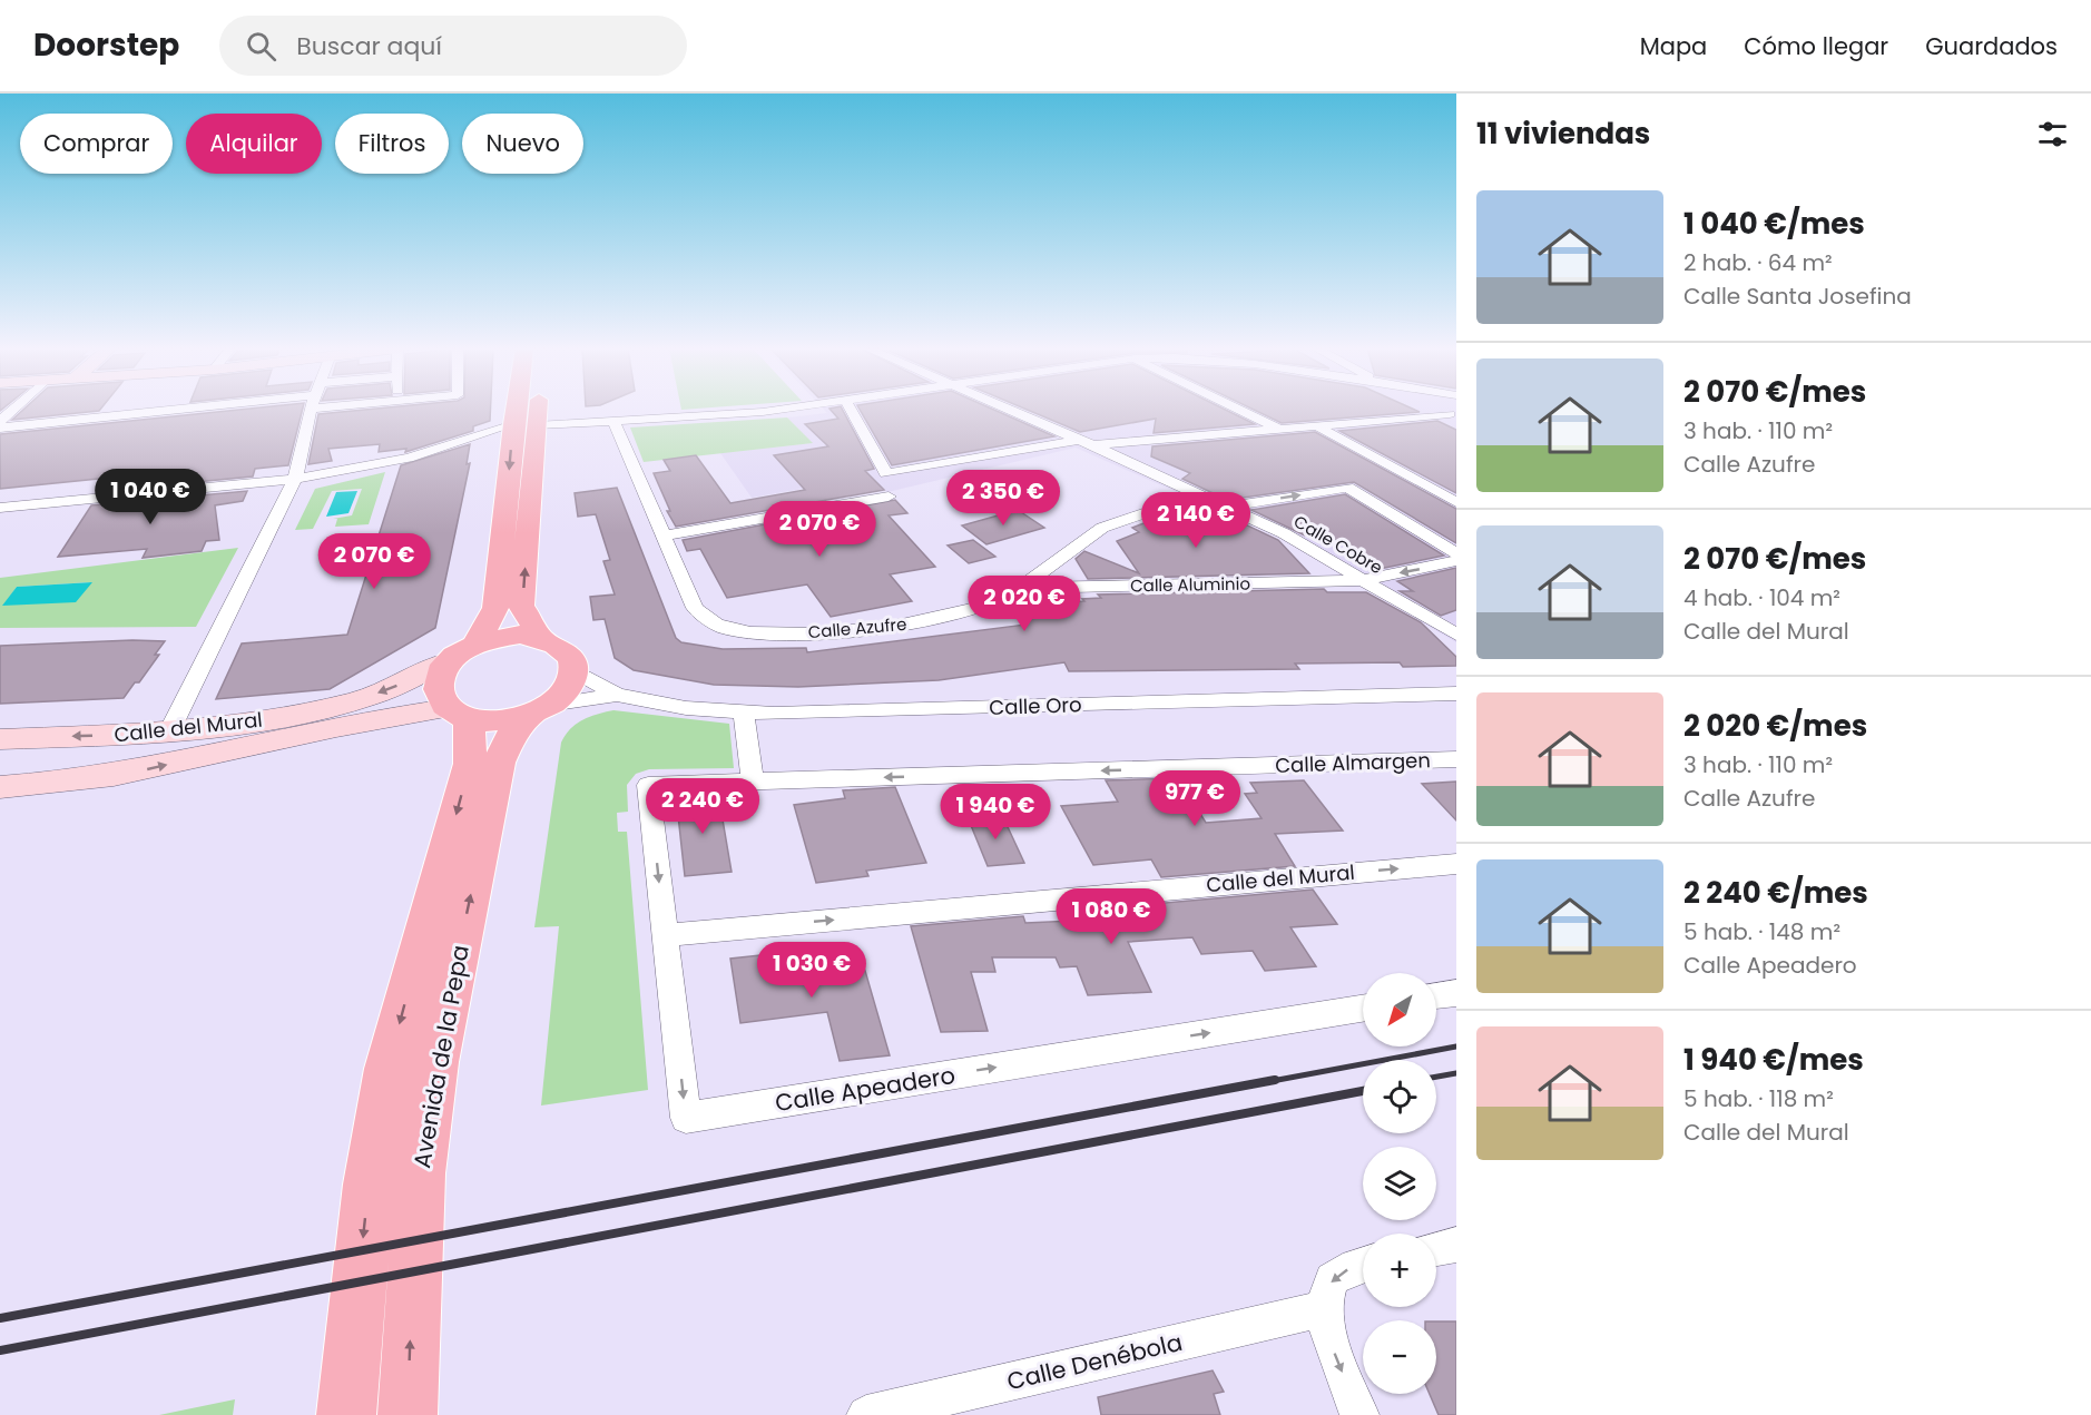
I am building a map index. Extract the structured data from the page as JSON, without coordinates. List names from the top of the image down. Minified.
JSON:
{"streets":{"main road":["Avenida de la Pepa"],"street":["Calle Cobre","Calle Aluminio","Calle Azufre","Calle Oro","Calle del Mural","Calle Almargen","Calle Apeadero","Calle Denébola"]},"crossings":[["Calle Cobre","Calle Aluminio"],["Calle Cobre","Calle Azufre"],["Calle Aluminio","Calle Azufre"],["Calle Oro","Calle del Mural"],["Calle Oro","Avenida de la Pepa"],["Calle del Mural","Avenida de la Pepa"],["Calle del Mural","Calle Apeadero"],["Calle Almargen","Calle Apeadero"]],"one_way":["Calle Almargen"],"north":"bottom left","page":{"header":"Doorstep","search":"Buscar aquí","nav":["Mapa","Cómo llegar","Guardados"],"heading":"11 viviendas","chip":["Comprar","Alquilar","Filtros","Nuevo"],"list":[{"name":"1 040 €/mes","note":"2 hab. · 64 m² · Calle Santa Josefina"},{"name":"2 070 €/mes","note":"3 hab. · 110 m² · Calle Azufre"},{"name":"2 070 €/mes","note":"4 hab. · 104 m² · Calle del Mural"},{"name":"2 020 €/mes","note":"3 hab. · 110 m² · Calle Azufre"},{"name":"2 240 €/mes","note":"5 hab. · 148 m² · Calle Apeadero"},{"name":"1 940 €/mes","note":"5 hab. · 118 m² · Calle del Mural"}],"price":["1 040 €","2 350 €","2 140 €","2 070 €","2 070 €","2 020 €","977 €","2 240 €","1 940 €","1 080 €","1 030 €"],"map_buttons":["+","−"]}}
